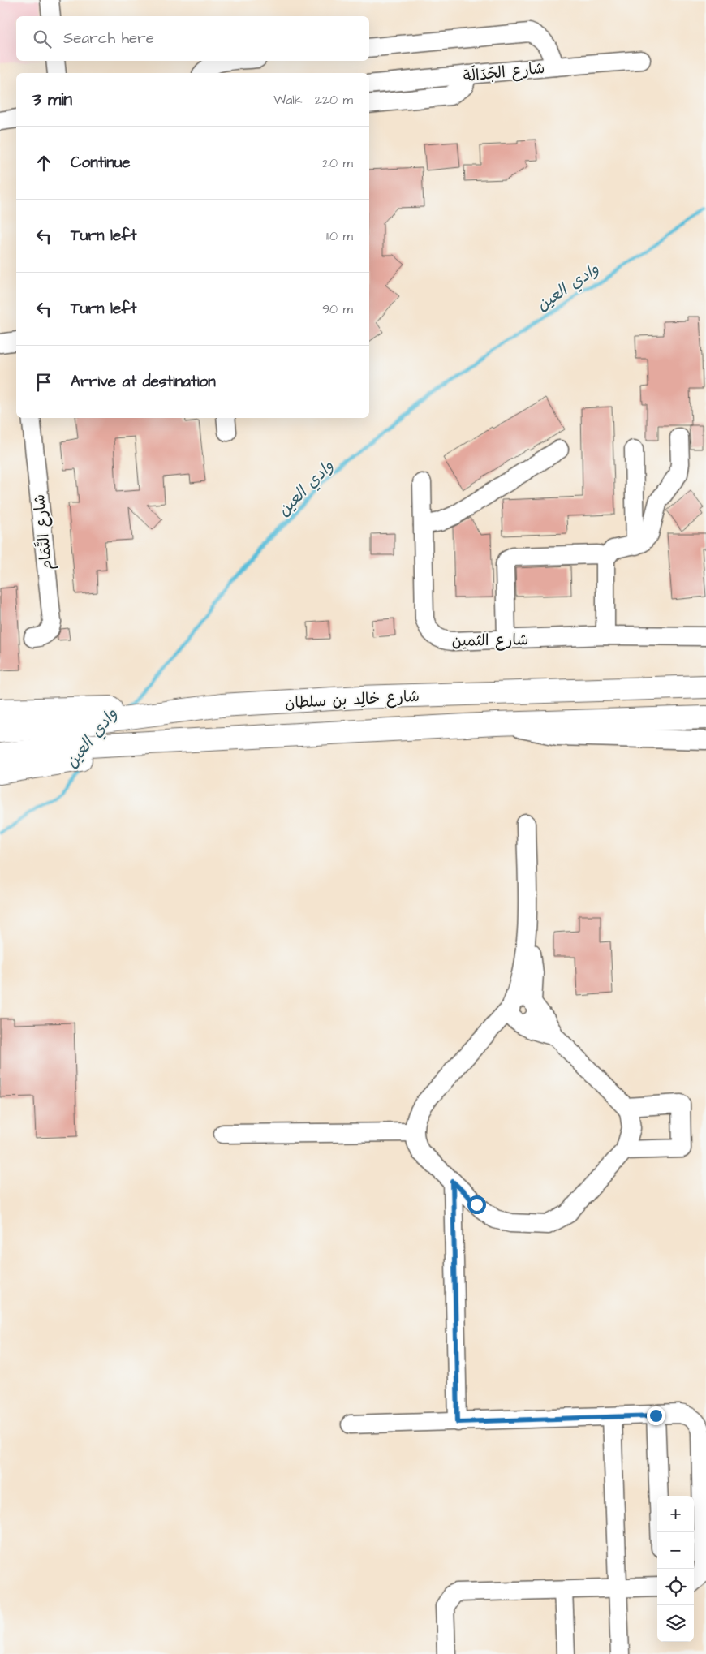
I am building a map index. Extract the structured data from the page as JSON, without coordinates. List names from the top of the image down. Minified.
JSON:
{"streets":{"main road":["شارع خالِد بن سلطان"],"street":["شارع الجَدَالَة","شارع التَّمَام","شارع الثمين"]},"water":["وادي العين"],"page":{"search":"Search here","heading":["3 min","Walk · 220 m"],"list":[["Continue","20 m"],["Turn left","110 m"],["Turn left","90 m"],"Arrive at destination"],"map_buttons":["+","−"]}}
